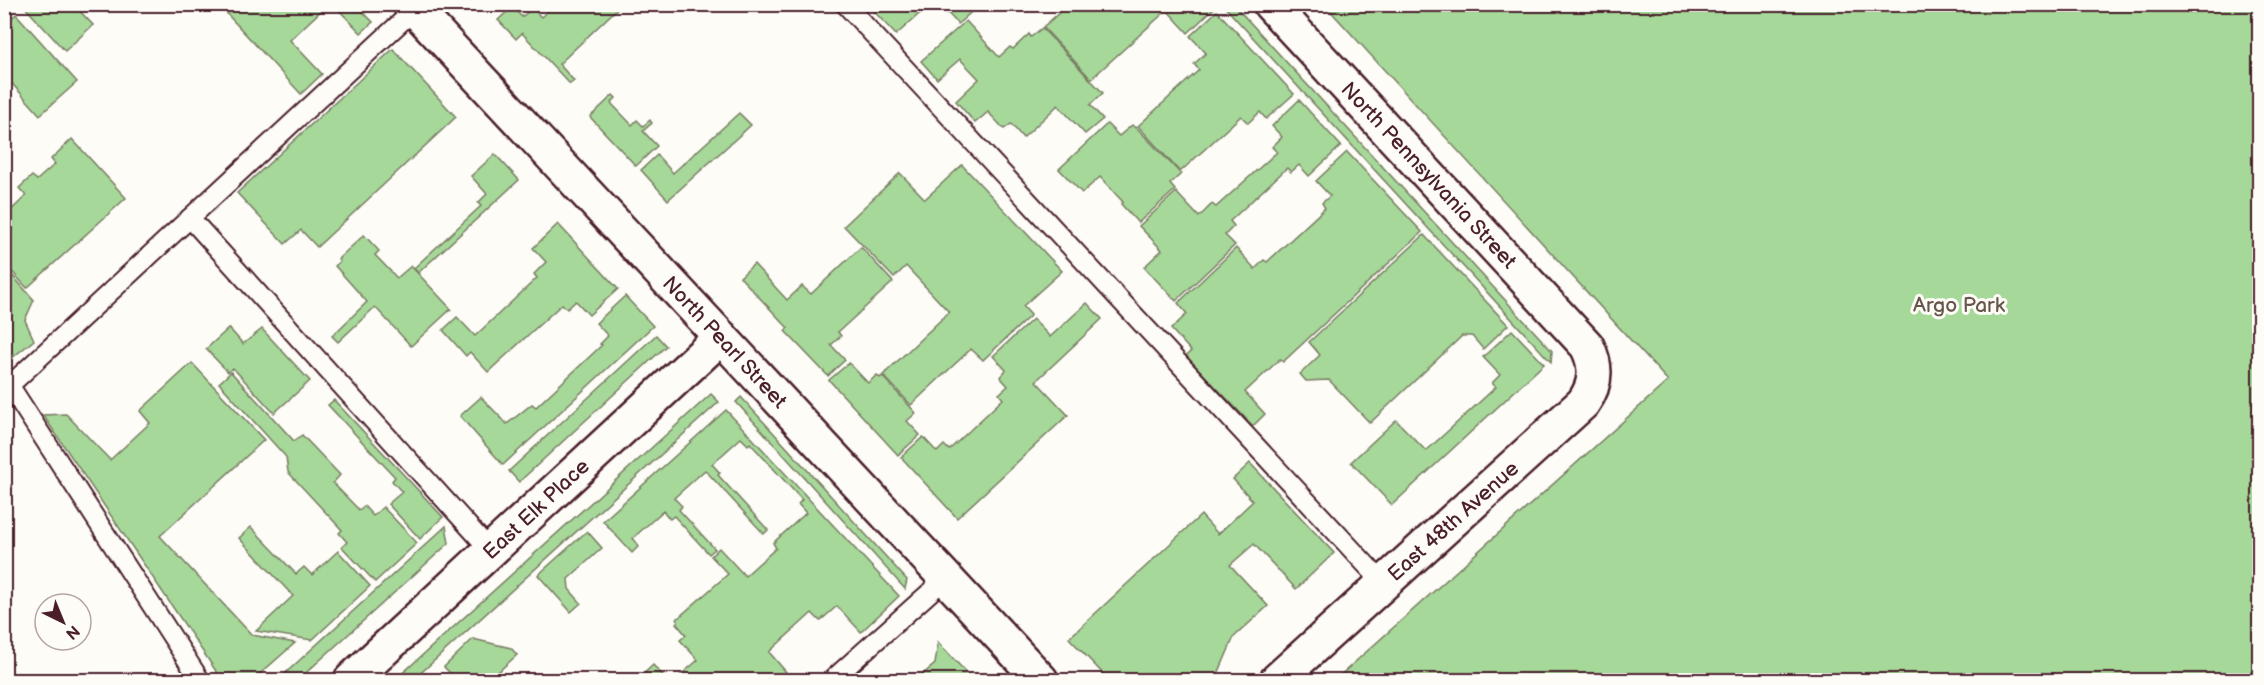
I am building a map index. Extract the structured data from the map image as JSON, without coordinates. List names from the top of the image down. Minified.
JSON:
{"streets":{"street":["North Pennsylvania Street","North Pearl Street","East Elk Place","East 48th Avenue"]},"crossings":[["North Pennsylvania Street","East 48th Avenue"],["North Pearl Street","East Elk Place"]],"parks":["Argo Park"],"north":"bottom right"}
